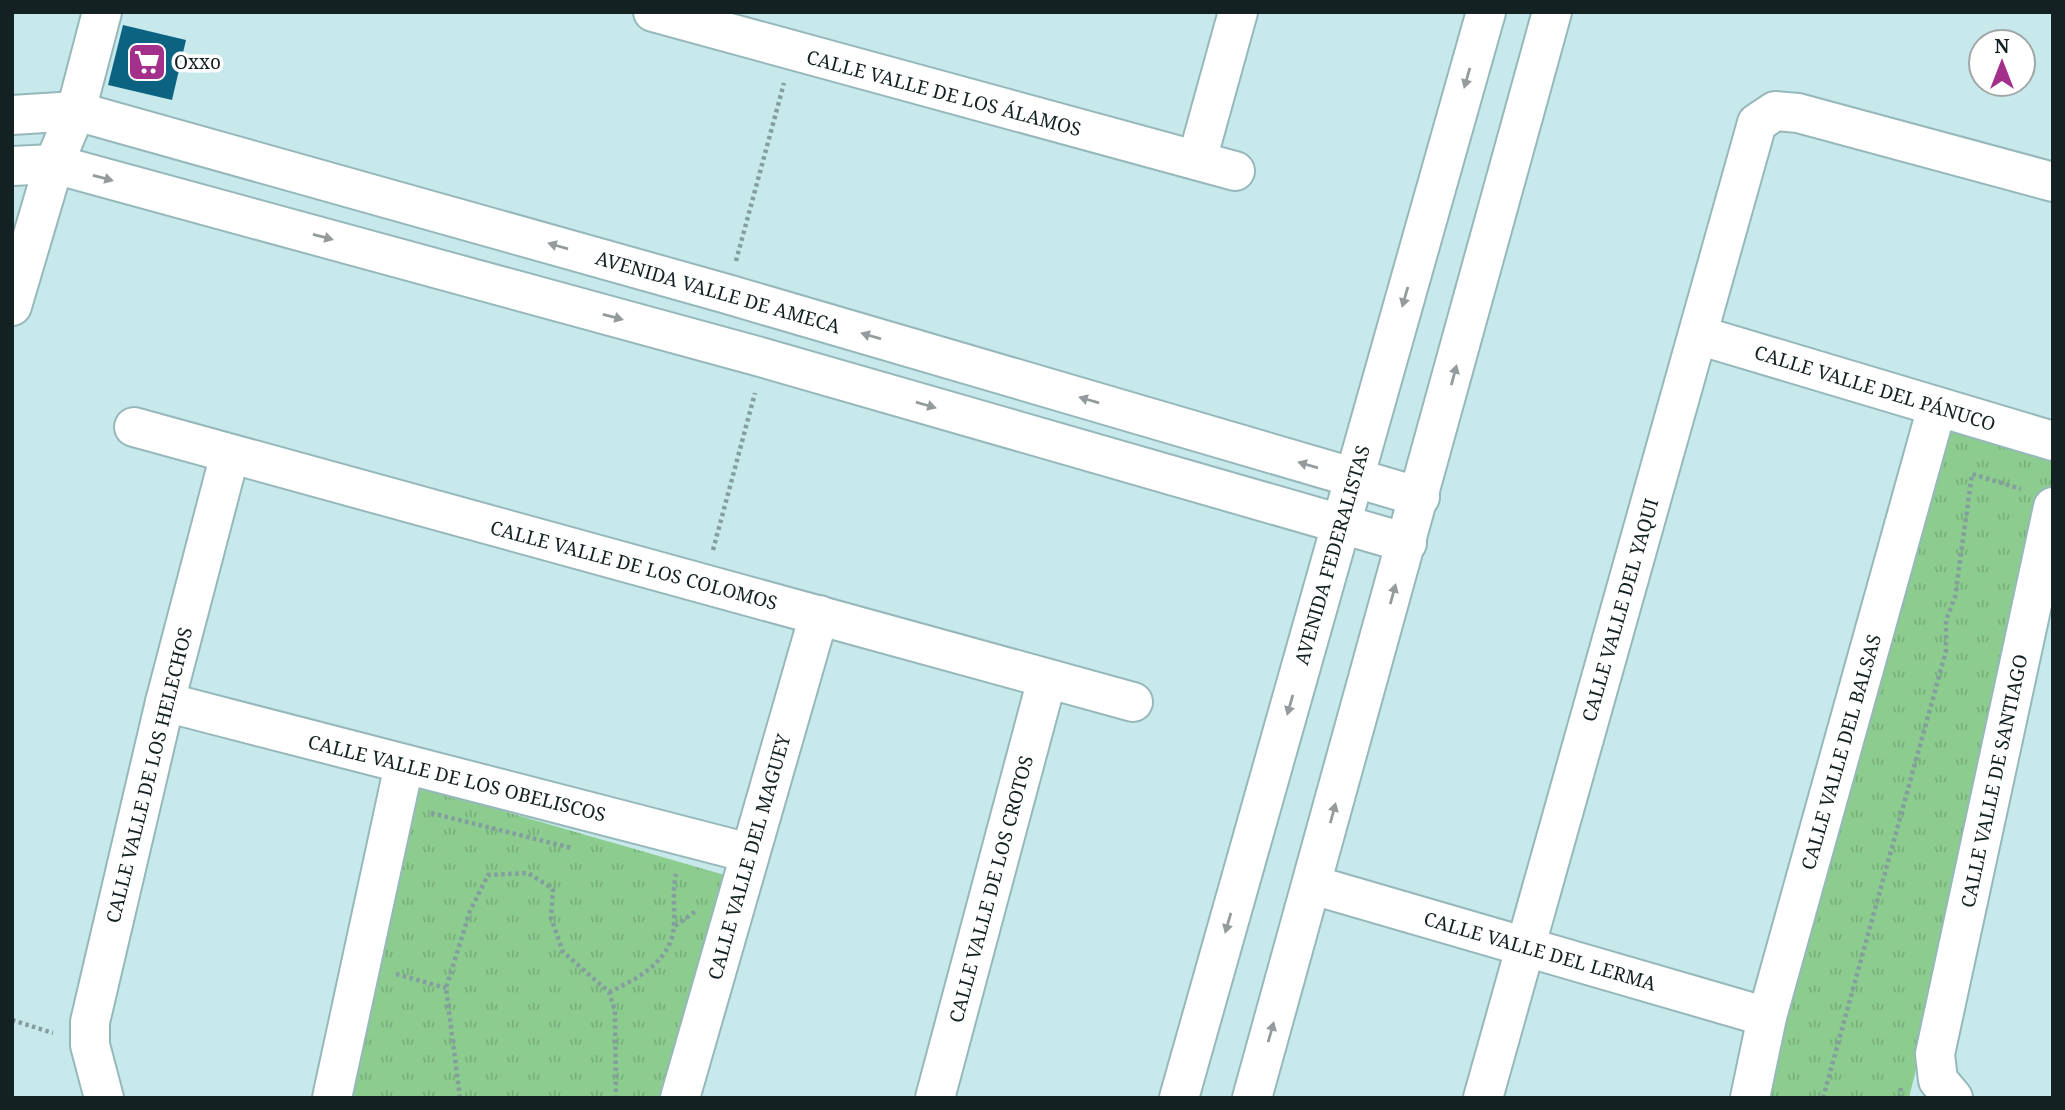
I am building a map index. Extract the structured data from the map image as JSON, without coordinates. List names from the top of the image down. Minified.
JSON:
{"streets":{"street":["CALLE VALLE DE LOS ÁLAMOS","AVENIDA VALLE DE AMECA","CALLE VALLE DEL PÁNUCO","AVENIDA FEDERALISTAS","CALLE VALLE DE LOS COLOMOS","CALLE VALLE DEL YAQUI","CALLE VALLE DEL BALSAS","CALLE VALLE DE LOS HELECHOS","CALLE VALLE DE LOS OBELISCOS","CALLE VALLE DE SANTIAGO","CALLE VALLE DEL MAGUEY","CALLE VALLE DE LOS CROTOS","CALLE VALLE DEL LERMA"]},"crossings":[["AVENIDA VALLE DE AMECA","AVENIDA FEDERALISTAS"],["CALLE VALLE DEL PÁNUCO","CALLE VALLE DEL YAQUI"],["CALLE VALLE DEL PÁNUCO","CALLE VALLE DEL BALSAS"],["CALLE VALLE DE LOS COLOMOS","CALLE VALLE DE LOS HELECHOS"],["CALLE VALLE DE LOS COLOMOS","CALLE VALLE DEL MAGUEY"],["CALLE VALLE DE LOS COLOMOS","CALLE VALLE DE LOS CROTOS"],["CALLE VALLE DEL YAQUI","CALLE VALLE DEL LERMA"],["CALLE VALLE DEL BALSAS","CALLE VALLE DEL LERMA"],["CALLE VALLE DE LOS HELECHOS","CALLE VALLE DE LOS OBELISCOS"],["CALLE VALLE DE LOS OBELISCOS","CALLE VALLE DEL MAGUEY"]],"places":{"supermarket":["Oxxo"]},"north":"top"}
